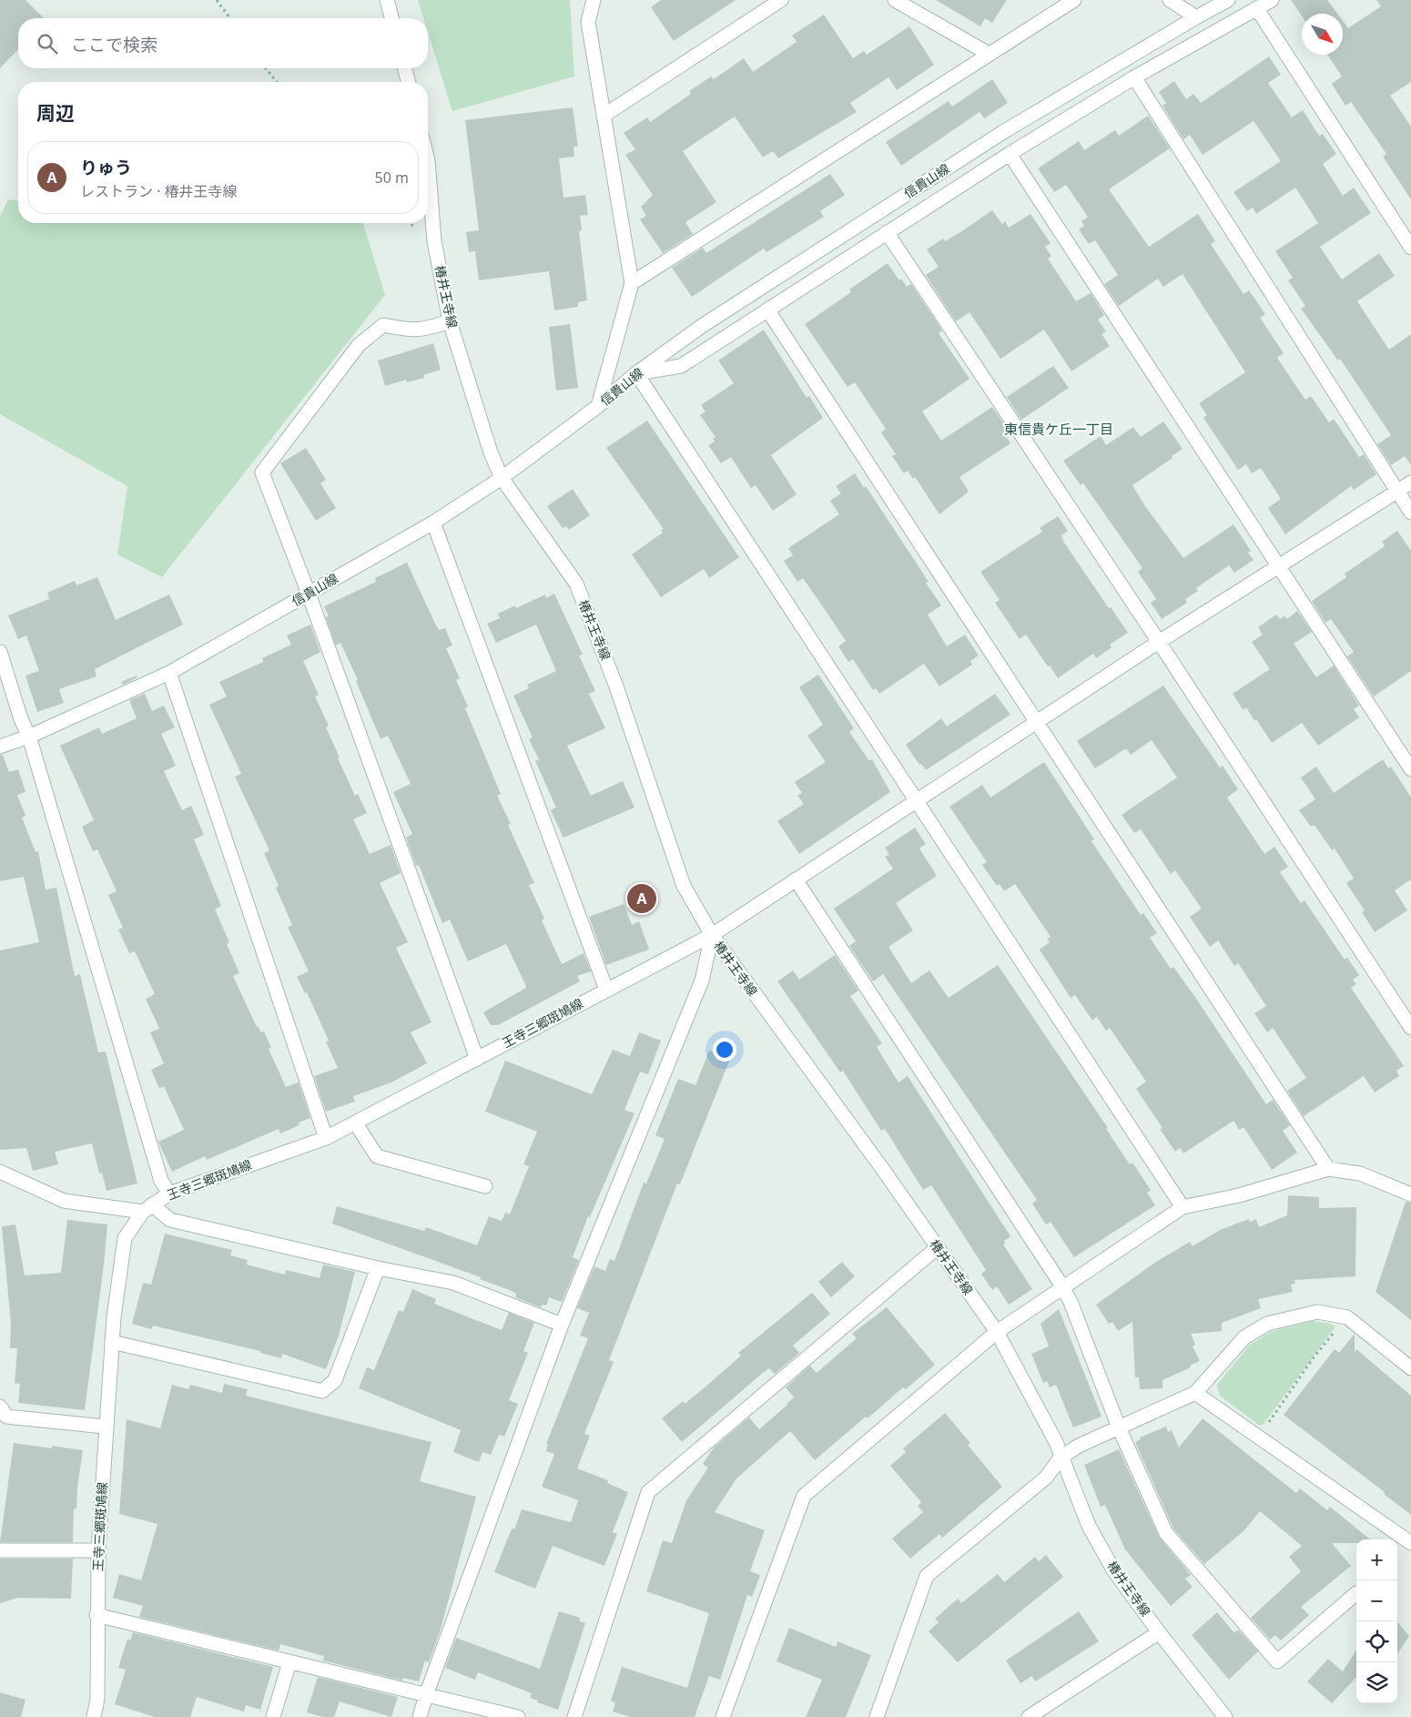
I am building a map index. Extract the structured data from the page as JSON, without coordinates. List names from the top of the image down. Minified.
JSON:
{"streets":{"street":["信貴山線","椿井王寺線","王寺三郷斑鳩線"]},"crossings":[["信貴山線","椿井王寺線"],["椿井王寺線","王寺三郷斑鳩線"]],"districts":["東信貴ケ丘一丁目"],"north":"bottom right","page":{"search":"ここで検索","heading":"周辺","list":[{"mark":"A","name":"りゅう","note":"レストラン · 椿井王寺線","value":"50 m"}],"pins":"A","map_buttons":["+","−"]}}
